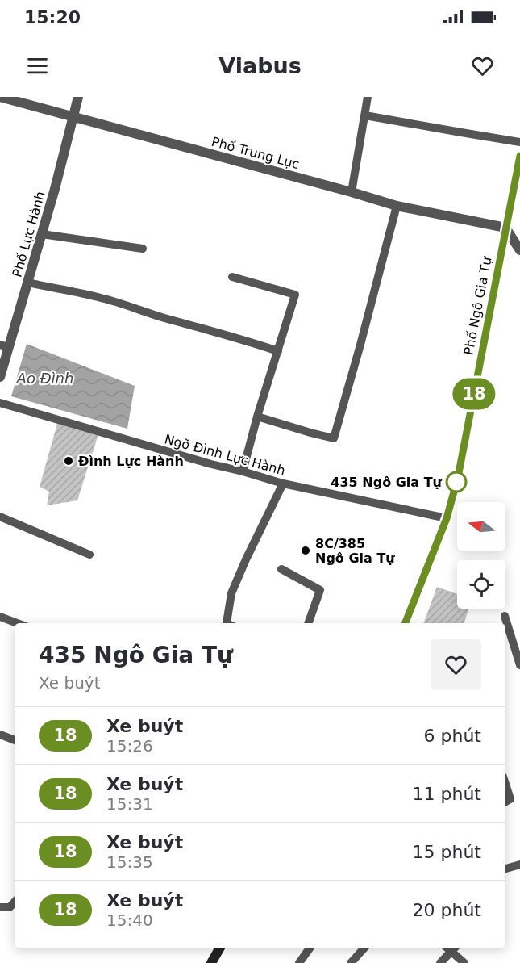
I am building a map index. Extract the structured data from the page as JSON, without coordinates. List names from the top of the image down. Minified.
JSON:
{"streets":{"main road":["Phố Ngô Gia Tự"],"street":["Phố Trung Lực","Phố Lực Hành"],"lane":["Ngõ Đình Lực Hành"]},"crossings":[["Phố Trung Lực","Phố Lực Hành"],["Phố Trung Lực","Phố Ngô Gia Tự"],["Phố Ngô Gia Tự","Ngõ Đình Lực Hành"]],"water":["Ao Đình"],"places":["Đình Lực Hành","435 Ngô Gia Tự","8C/385 Ngô Gia Tự"],"lines":["bus line 18"],"north":"left","page":{"status":"15:20","header":"Viabus","on_map":"18","heading":["435 Ngô Gia Tự","Xe buýt"],"list":[{"mark":"18","name":"Xe buýt","note":"15:26","value":"6 phút"},{"mark":"18","name":"Xe buýt","note":"15:31","value":"11 phút"},{"mark":"18","name":"Xe buýt","note":"15:35","value":"15 phút"},{"mark":"18","name":"Xe buýt","note":"15:40","value":"20 phút"}]}}
